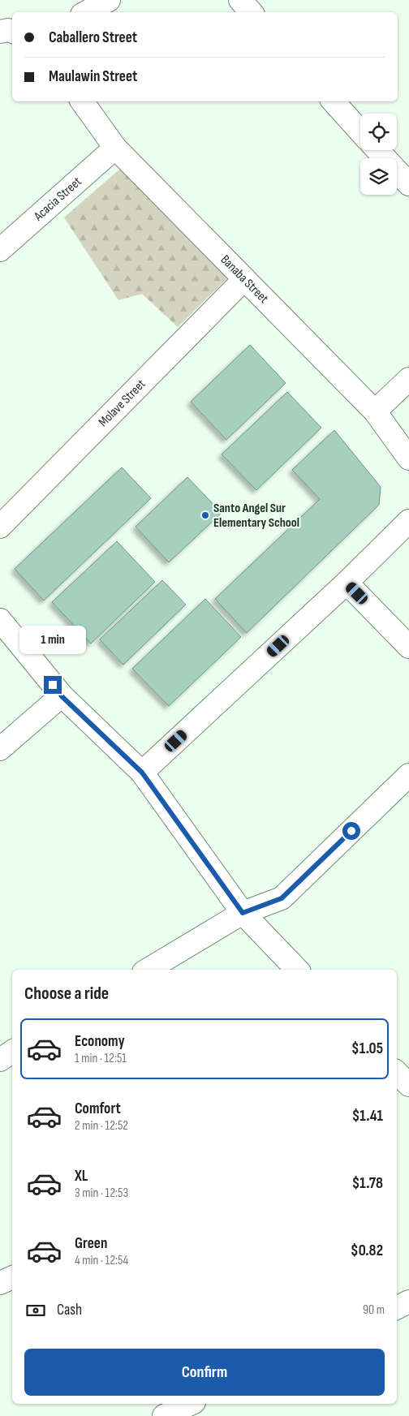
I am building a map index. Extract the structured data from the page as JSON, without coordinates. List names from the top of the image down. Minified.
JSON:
{"streets":{"street":["Acacia Street","Banaba Street","Molave Street"]},"crossings":[["Acacia Street","Banaba Street"],["Banaba Street","Molave Street"]],"places":["Santo Angel Sur Elementary School"],"page":{"banner":["Caballero Street","Maulawin Street"],"bubble":"1 min","heading":"Choose a ride","list":[{"name":"Economy","note":"1 min · 12:51","value":"$1.05"},{"name":"Comfort","note":"2 min · 12:52","value":"$1.41"},{"name":"XL","note":"3 min · 12:53","value":"$1.78"},{"name":"Green","note":"4 min · 12:54","value":"$0.82"}],"pay":["Cash","90 m"],"buttons":"Confirm"}}
